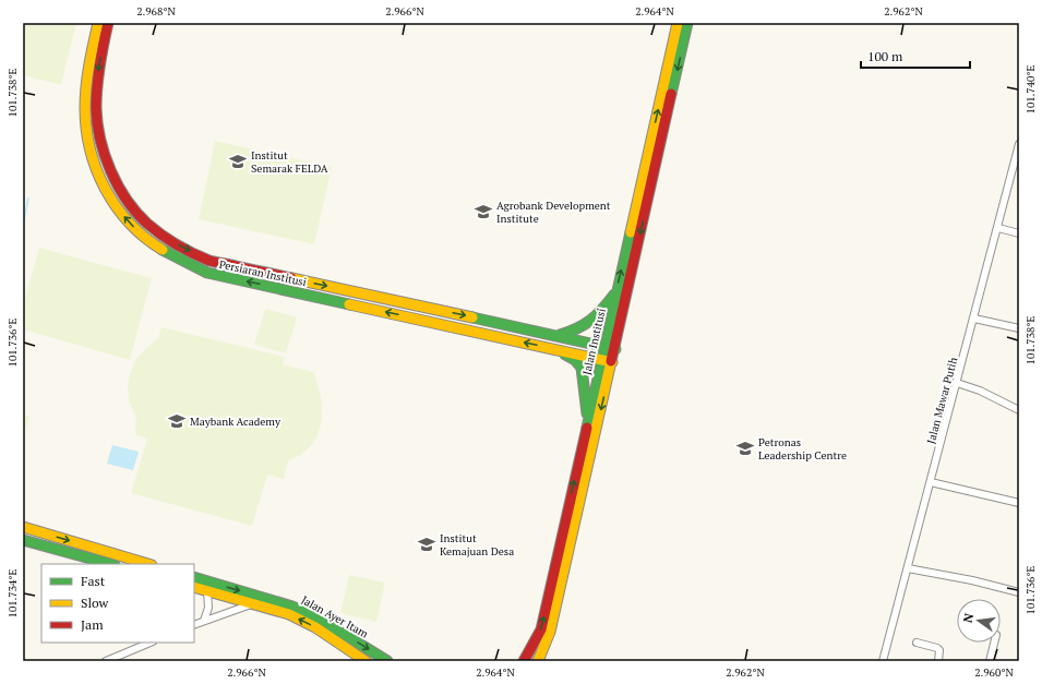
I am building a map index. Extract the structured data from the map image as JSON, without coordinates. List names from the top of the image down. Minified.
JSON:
{"streets":{"street":["Persiaran Institusi","Jalan Institusi","Jalan Mawar Putih","Jalan Ayer Itam"]},"crossings":[["Persiaran Institusi","Jalan Institusi"]],"places":{"school or university":["Institut Semarak FELDA","Agrobank Development Institute","Maybank Academy","Petronas Leadership Centre","Institut Kemajuan Desa"]},"legend":["Fast","Slow","Jam"],"scale_bar":"100 m","north":"left","coordinates":["2.968°N","2.966°N","2.964°N","2.962°N","101.740°E","101.738°E","101.736°E","101.734°E","2.960°N"]}
